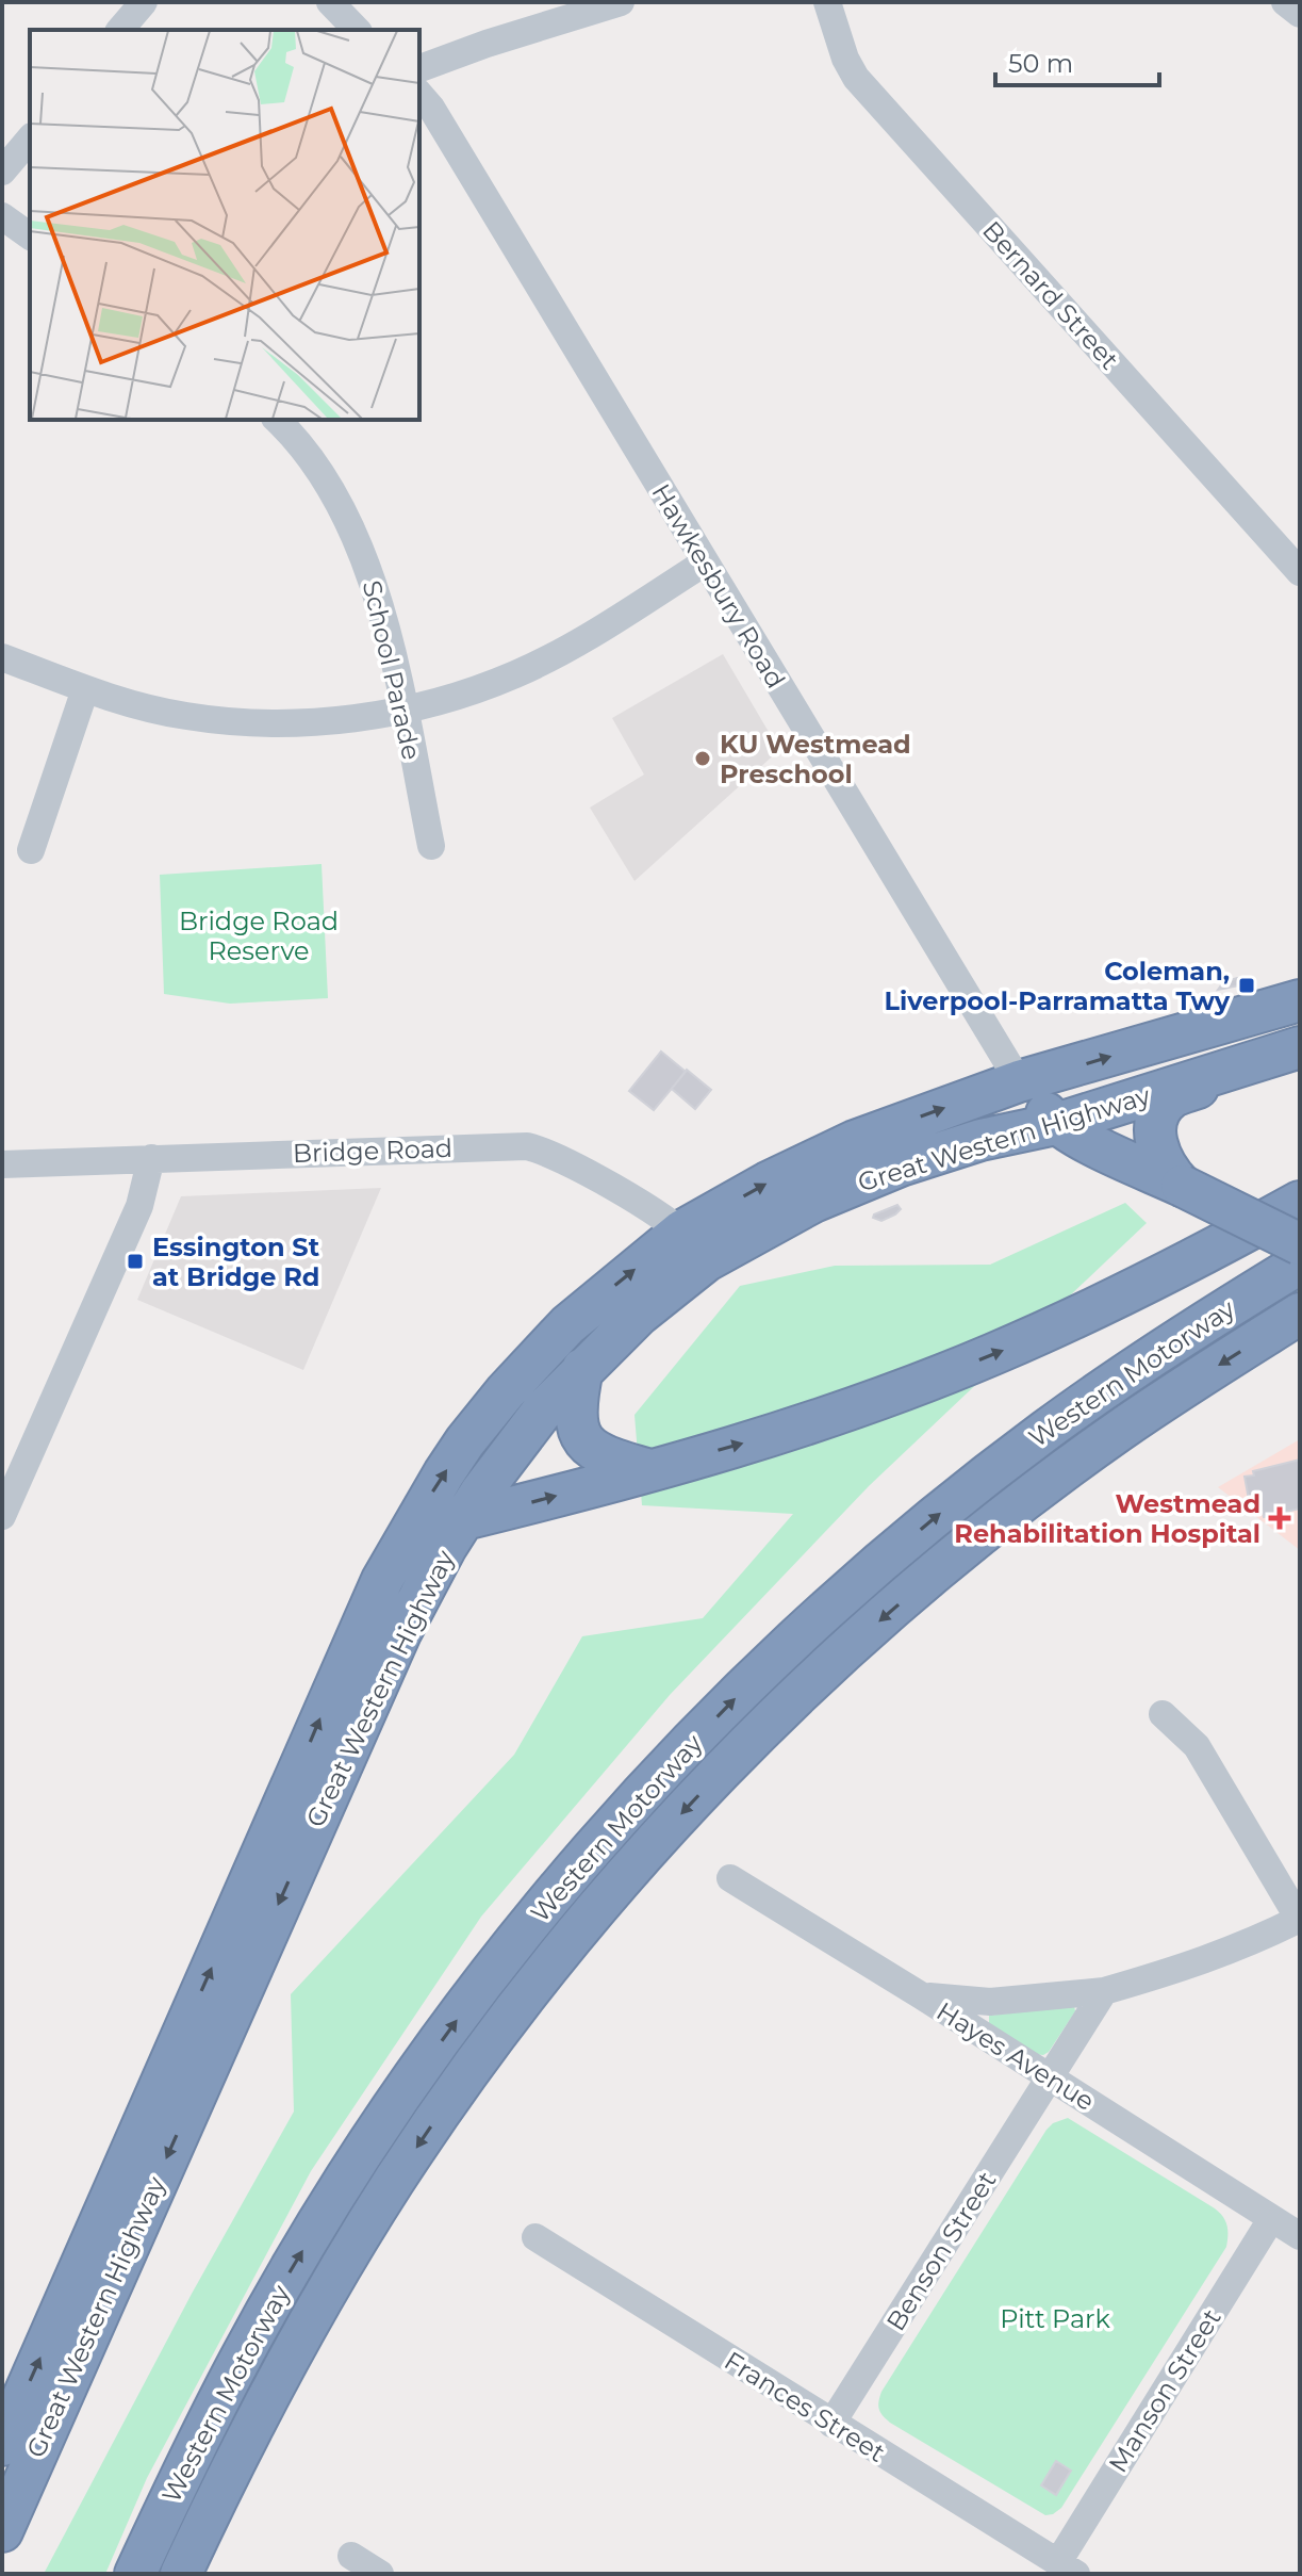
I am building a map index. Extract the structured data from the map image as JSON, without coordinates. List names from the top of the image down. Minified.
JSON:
{"streets":{"highway":["Great Western Highway","Western Motorway"],"street":["Bernard Street","Hawkesbury Road","School Parade","Bridge Road","Hayes Avenue","Benson Street","Manson Street","Frances Street"]},"crossings":[["Hawkesbury Road","Great Western Highway"],["Great Western Highway","Bridge Road"],["Hayes Avenue","Benson Street"],["Hayes Avenue","Manson Street"],["Benson Street","Frances Street"],["Manson Street","Frances Street"]],"parks":["Bridge Road Reserve","Pitt Park"],"places":{"other":["KU Westmead Preschool"],"transit":["Coleman, Liverpool-Parramatta Twy","Essington St at Bridge Rd"],"health":["Westmead Rehabilitation Hospital"]},"scale_bar":"50 m"}
